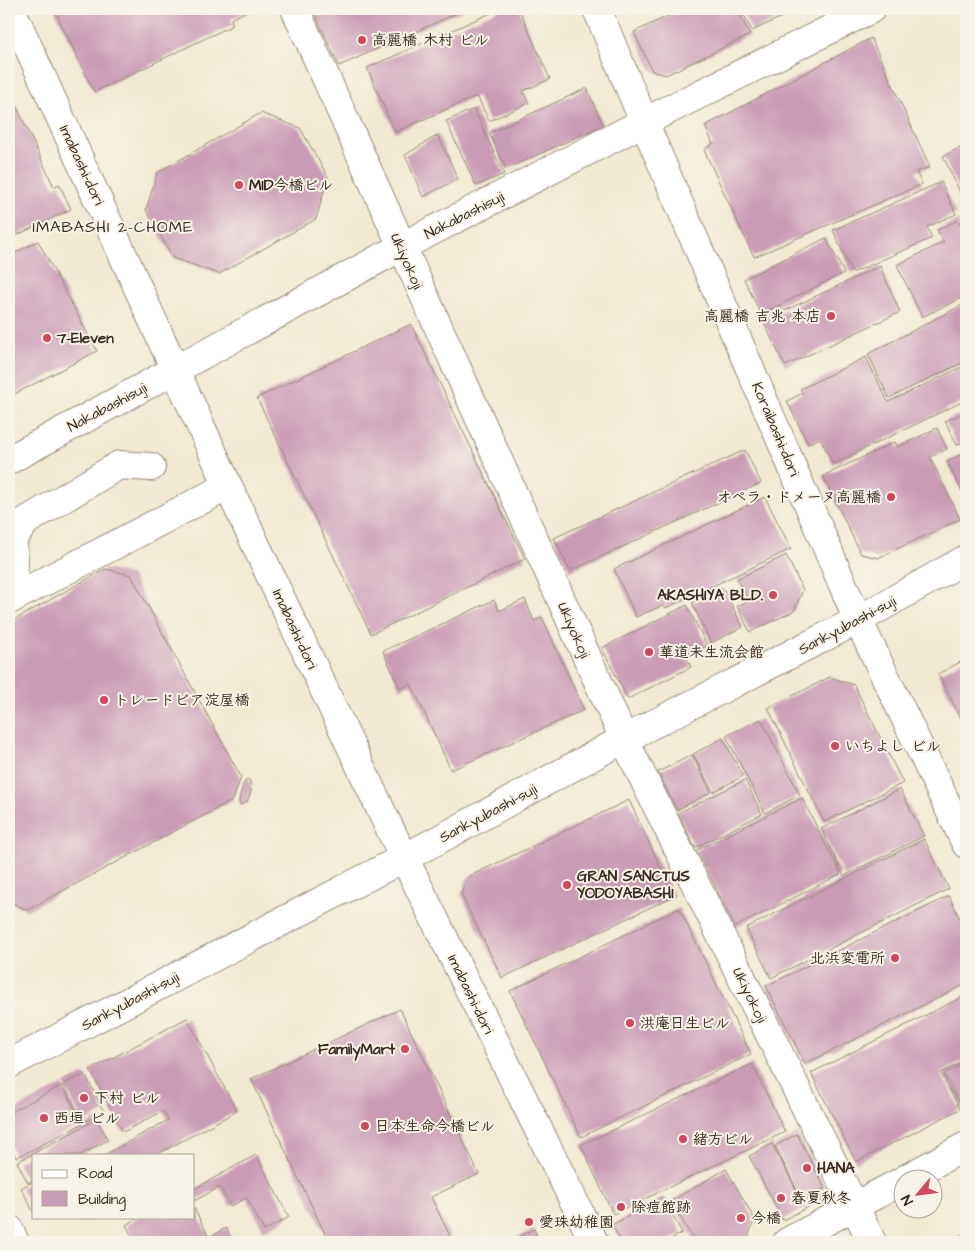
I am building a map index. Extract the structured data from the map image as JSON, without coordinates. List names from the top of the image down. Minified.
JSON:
{"streets":{"street":["Imabashi-dori","Nakabashisuji","Ukiyokoji","Koraibashi-dori","Sankyubashi-suji"]},"crossings":[["Imabashi-dori","Nakabashisuji"],["Imabashi-dori","Sankyubashi-suji"],["Nakabashisuji","Ukiyokoji"],["Nakabashisuji","Koraibashi-dori"],["Ukiyokoji","Sankyubashi-suji"],["Koraibashi-dori","Sankyubashi-suji"]],"districts":["IMABASHI 2-CHOME"],"places":["高麗橋 木村 ビル","MID今橋ビル","高麗橋 吉兆 本店","7-Eleven","オペラ・ドメーヌ高麗橋","AKASHIYA BLD.","華道未生流会館","トレードピア淀屋橋","いちよし ビル","GRAN SANCTUS YODOYABASHI","北浜変電所","洪庵日生ビル","FamilyMart","下村 ビル","西垣 ビル","日本生命今橋ビル","緒方ビル","HANA","春夏秋冬","除痘館跡","今橋","愛珠幼稚園"],"legend":["Road","Building"],"north":"bottom left"}
